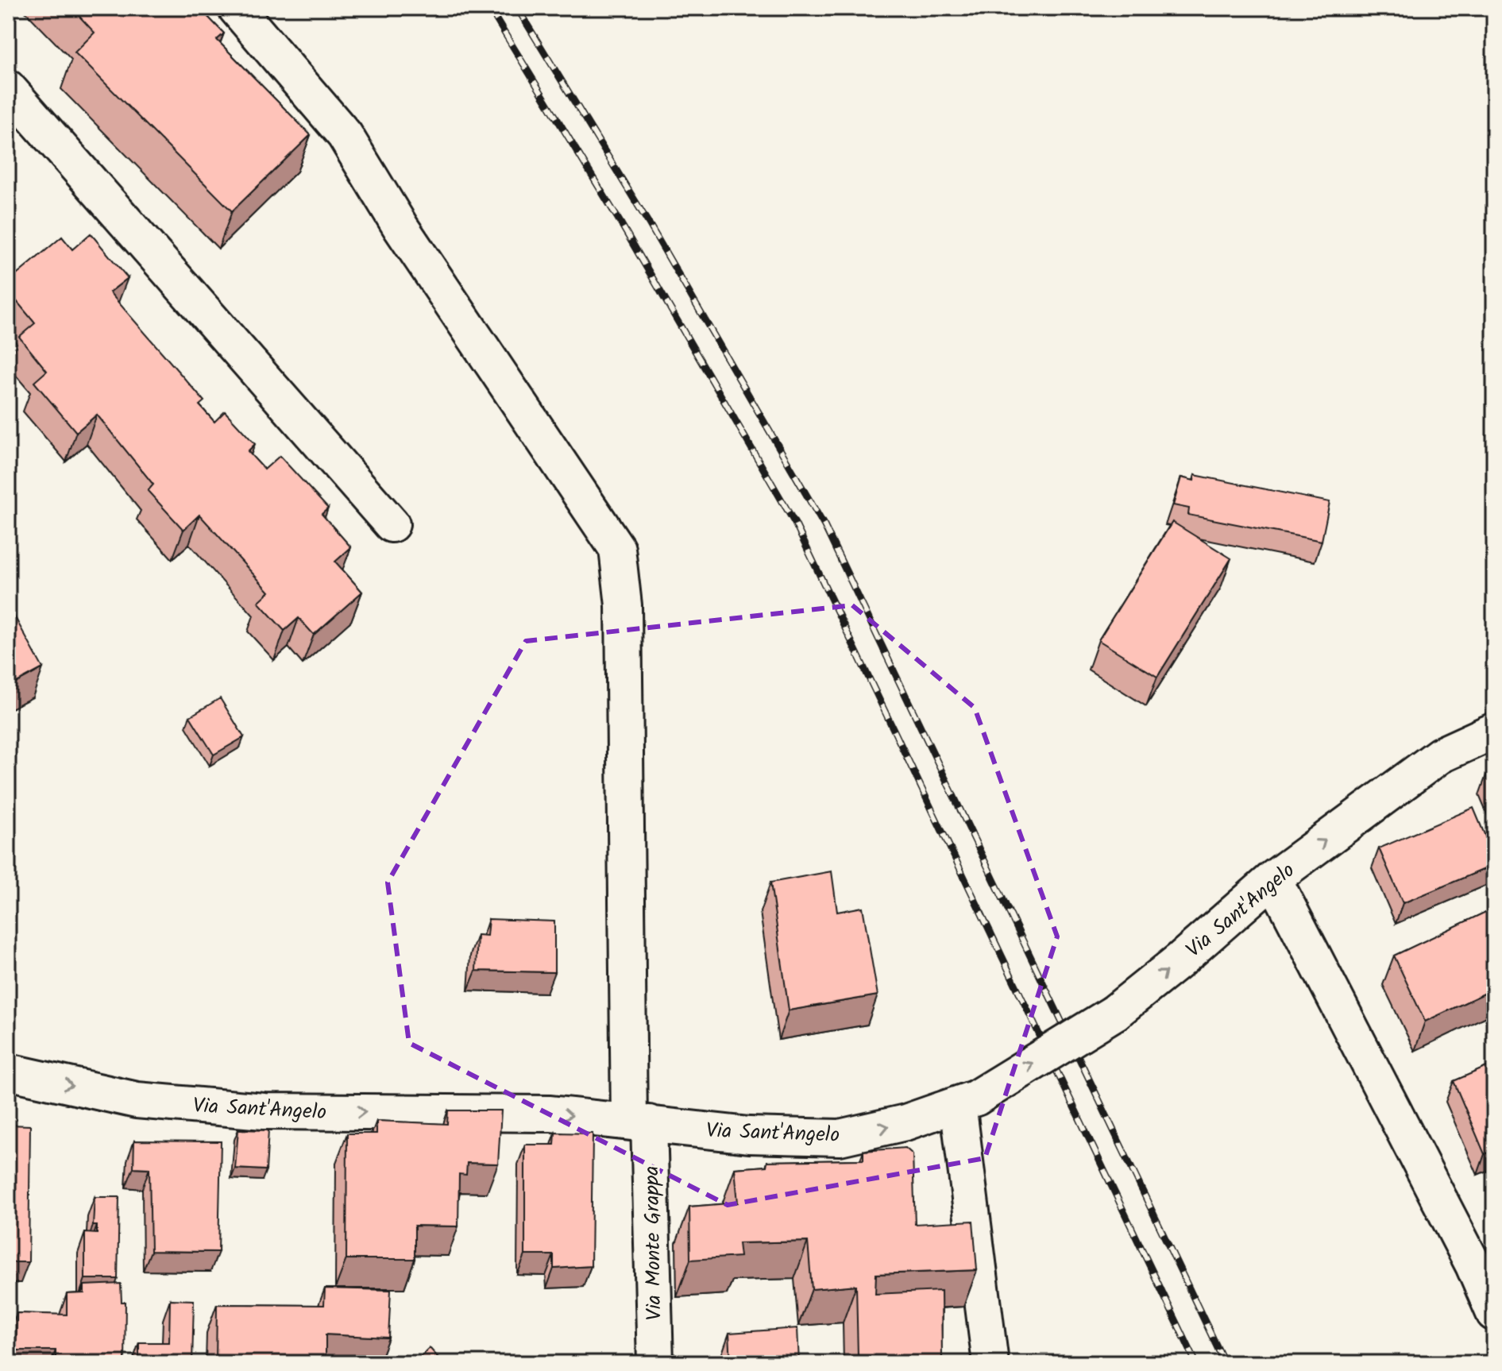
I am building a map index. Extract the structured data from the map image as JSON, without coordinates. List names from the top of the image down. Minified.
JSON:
{"streets":{"street":["Via Sant'Angelo","Via Monte Grappa"]},"crossings":[["Via Sant'Angelo","Via Monte Grappa"]],"one_way":["Via Sant'Angelo"]}
